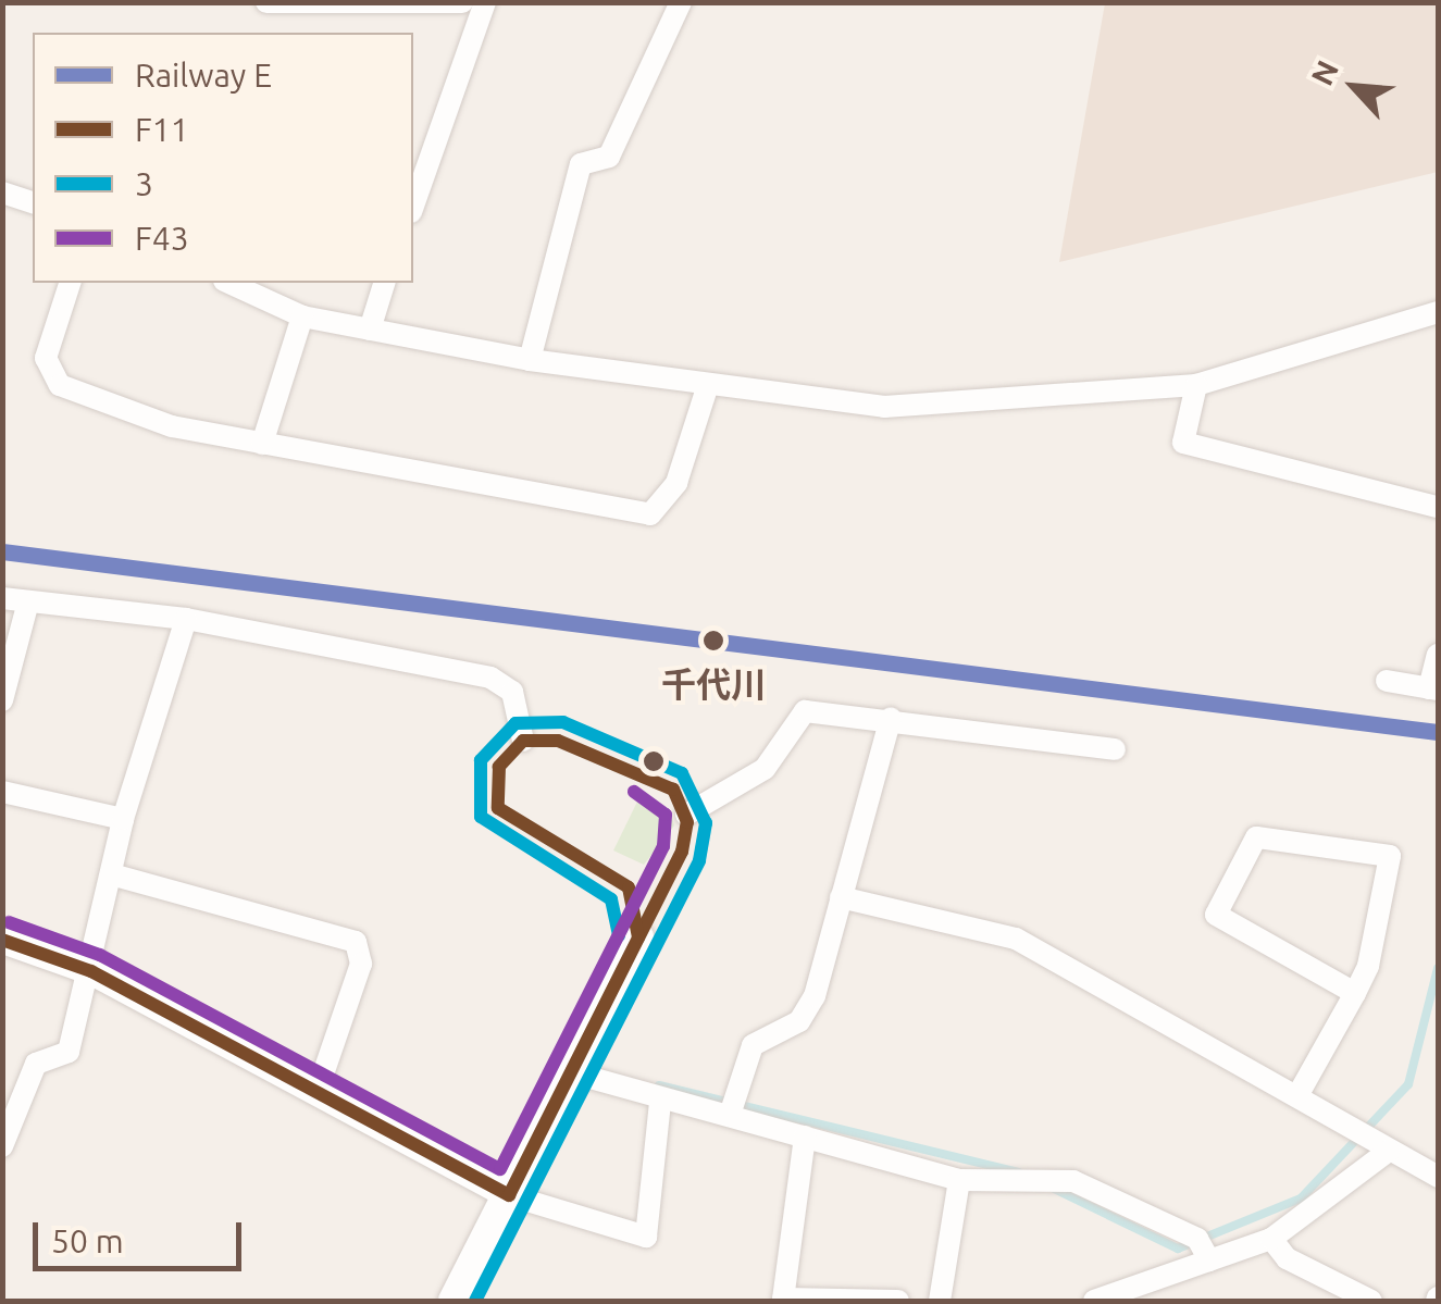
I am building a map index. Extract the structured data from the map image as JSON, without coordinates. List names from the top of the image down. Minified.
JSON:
{"places":["千代川"],"lines":["rail line E","transit line 3","transit line F11","transit line F43"],"legend":["Railway E","F11","3","F43"],"scale_bar":"50 m","north":"top left"}
